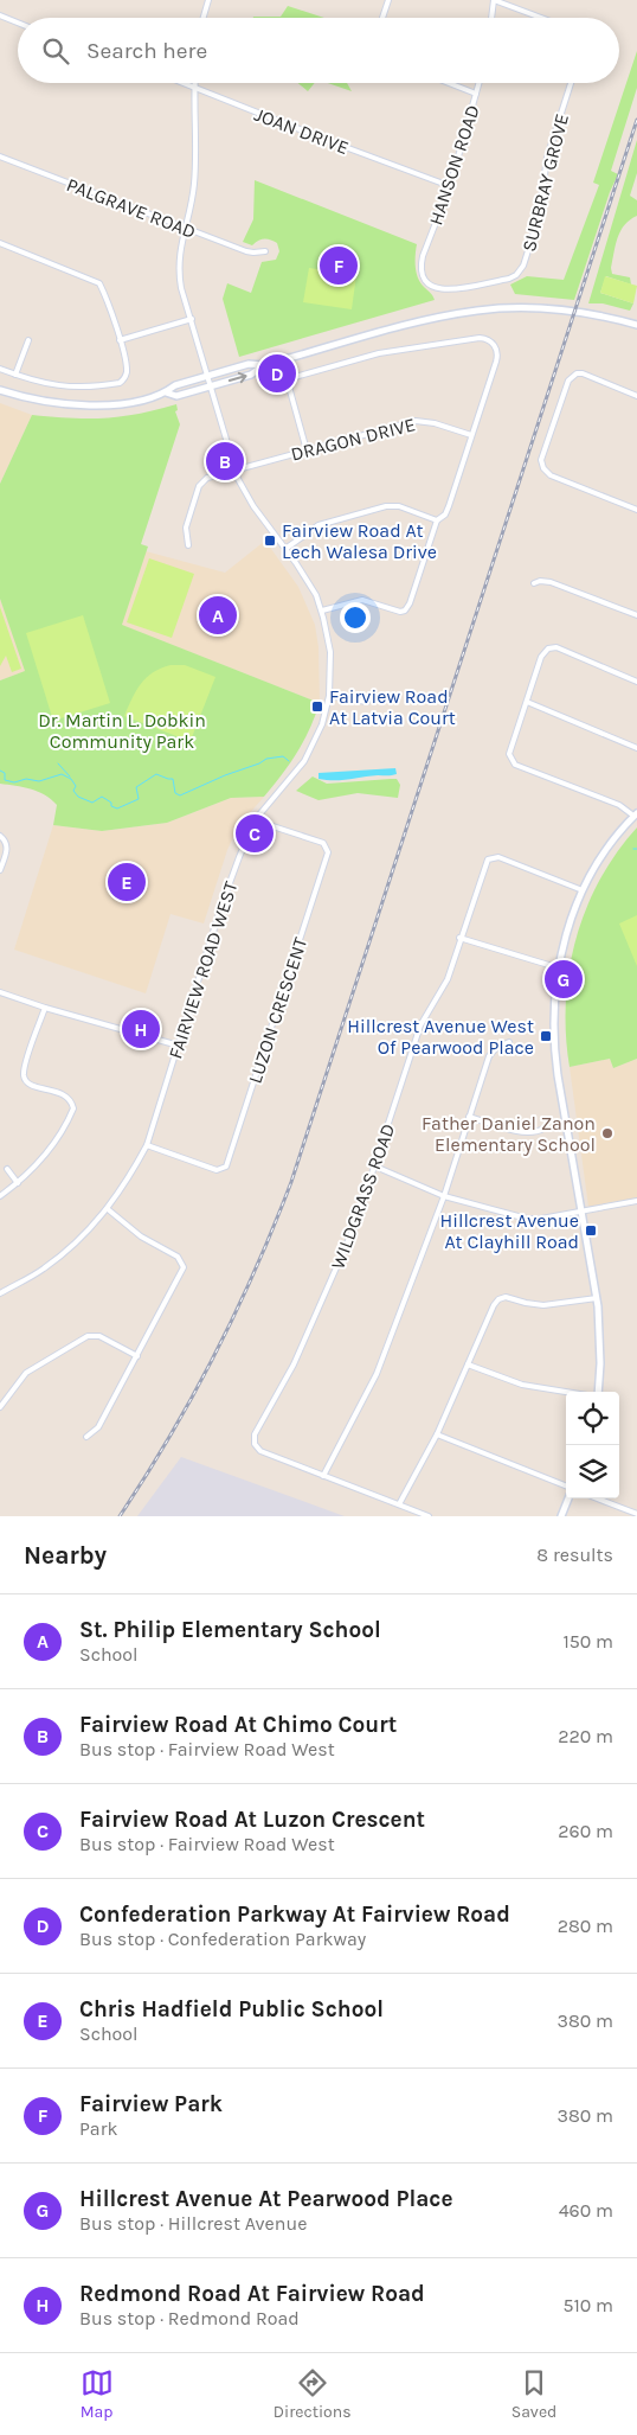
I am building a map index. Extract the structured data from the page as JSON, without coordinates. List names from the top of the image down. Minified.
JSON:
{"streets":{"street":["JOAN DRIVE","HANSON ROAD","SURBRAY GROVE","PALGRAVE ROAD","DRAGON DRIVE","FAIRVIEW ROAD WEST","LUZON CRESCENT","WILDGRASS ROAD"]},"crossings":[["JOAN DRIVE","HANSON ROAD"],["JOAN DRIVE","FAIRVIEW ROAD WEST"],["HANSON ROAD","SURBRAY GROVE"],["PALGRAVE ROAD","FAIRVIEW ROAD WEST"],["DRAGON DRIVE","FAIRVIEW ROAD WEST"],["FAIRVIEW ROAD WEST","LUZON CRESCENT"]],"parks":["Dr. Martin L. Dobkin Community Park"],"places":{"transit":["Fairview Road At Lech Walesa Drive","Fairview Road At Latvia Court","Hillcrest Avenue West Of Pearwood Place","Hillcrest Avenue At Clayhill Road"],"other":["Father Daniel Zanon Elementary School"]},"page":{"search":"Search here","pins":["F","D","B","A","C","E","G","H"],"heading":["Nearby","8 results"],"list":[{"mark":"A","name":"St. Philip Elementary School","note":"School","value":"150 m"},{"mark":"B","name":"Fairview Road At Chimo Court","note":"Bus stop · Fairview Road West","value":"220 m"},{"mark":"C","name":"Fairview Road At Luzon Crescent","note":"Bus stop · Fairview Road West","value":"260 m"},{"mark":"D","name":"Confederation Parkway At Fairview Road","note":"Bus stop · Confederation Parkway","value":"280 m"},{"mark":"E","name":"Chris Hadfield Public School","note":"School","value":"380 m"},{"mark":"F","name":"Fairview Park","note":"Park","value":"380 m"},{"mark":"G","name":"Hillcrest Avenue At Pearwood Place","note":"Bus stop · Hillcrest Avenue","value":"460 m"},{"mark":"H","name":"Redmond Road At Fairview Road","note":"Bus stop · Redmond Road","value":"510 m"}],"nav":["Map","Directions","Saved"]}}
